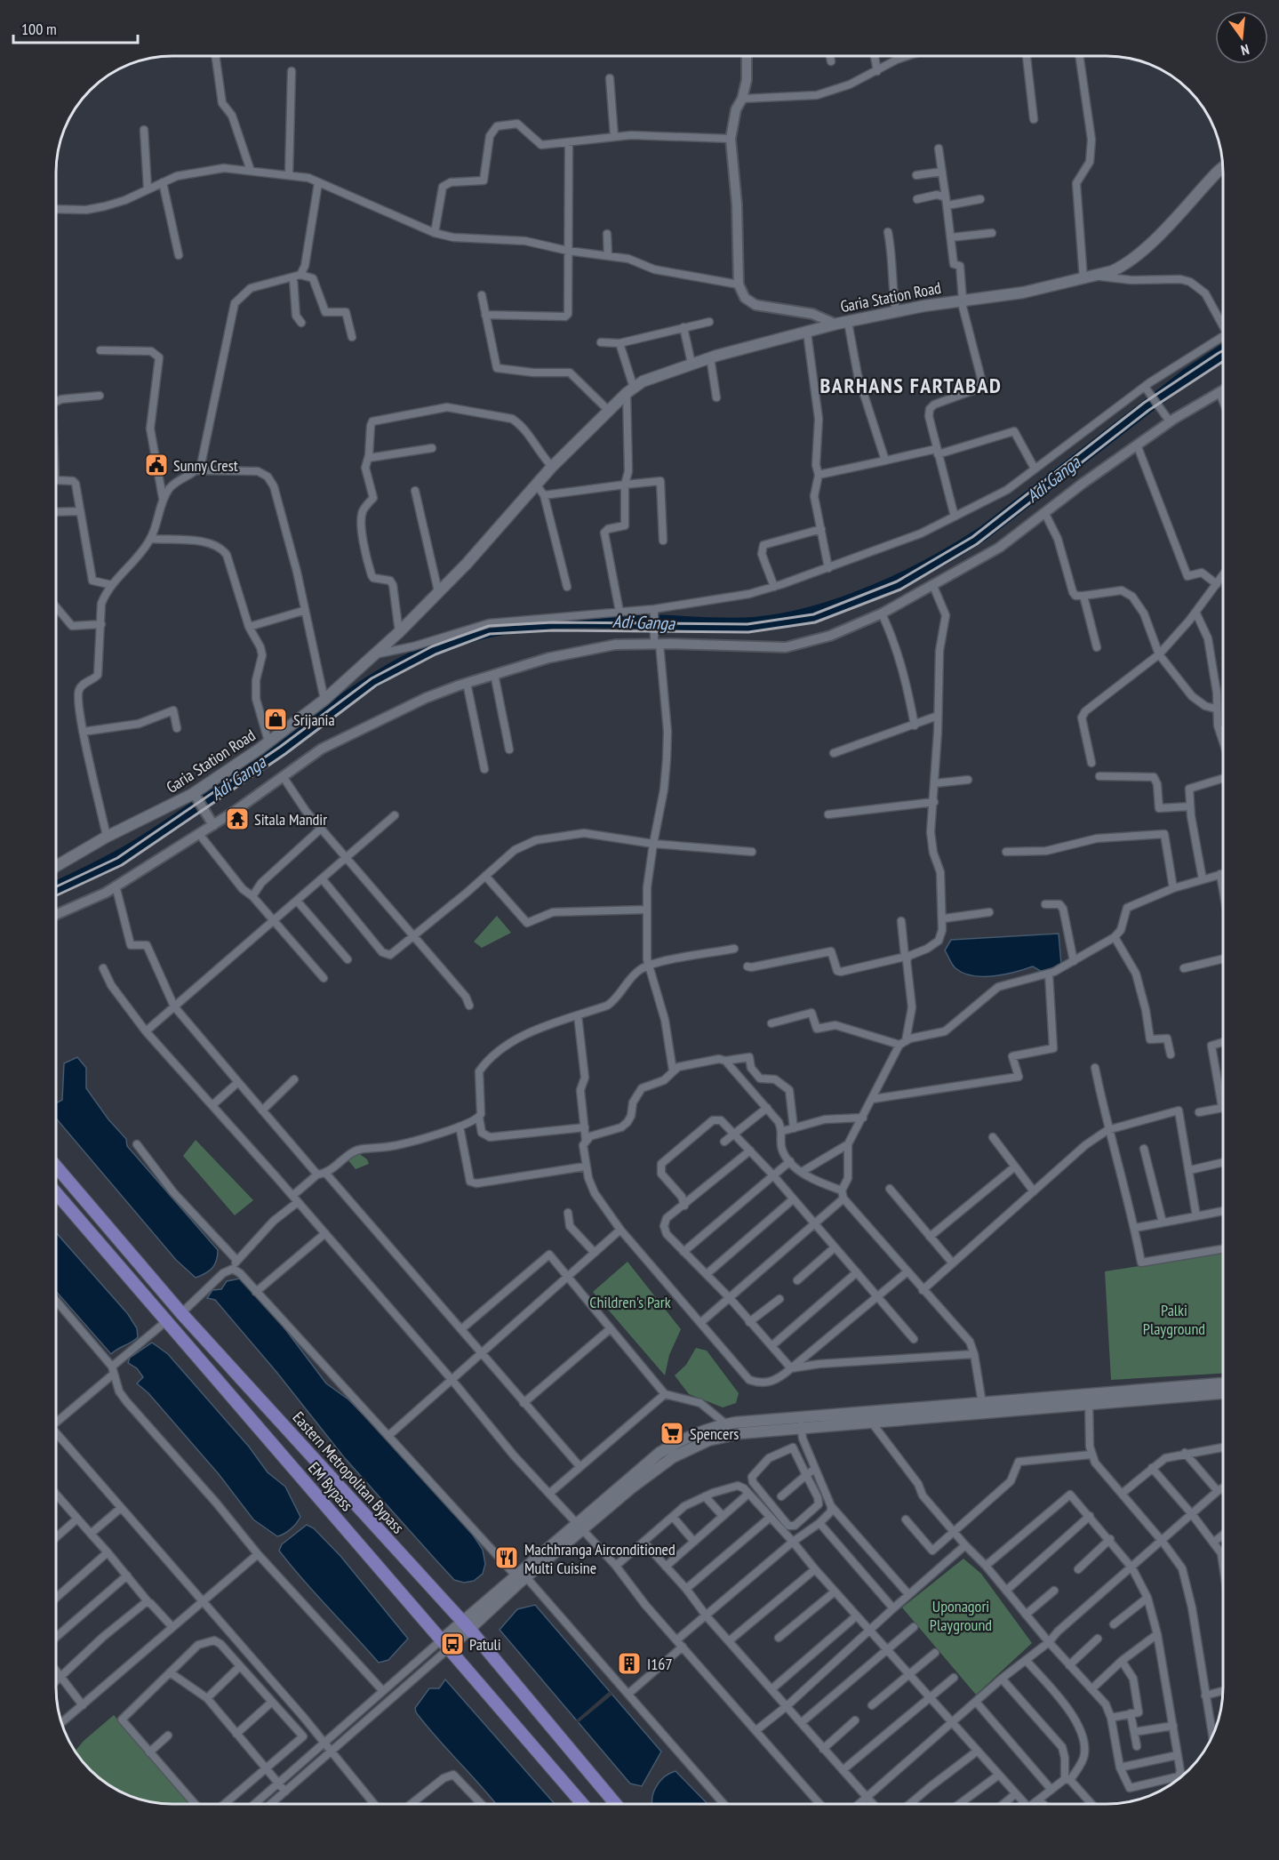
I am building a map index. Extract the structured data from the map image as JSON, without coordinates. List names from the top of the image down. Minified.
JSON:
{"streets":{"main road":["Garia Station Road","Eastern Metropolitan Bypass","EM Bypass"]},"districts":["BARHANS FARTABAD"],"water":["Adi Ganga"],"parks":["Children's Park","Palki Playground","Uponagori Playground"],"places":{"public building":["Sunny Crest"],"shop":["Srijania"],"temple":["Sitala Mandir"],"supermarket":["Spencers"],"restaurant":["Machhranga Airconditioned Multi Cuisine"],"bus stop":["Patuli"],"building":["I167"]},"scale_bar":"100 m","north":"bottom"}
